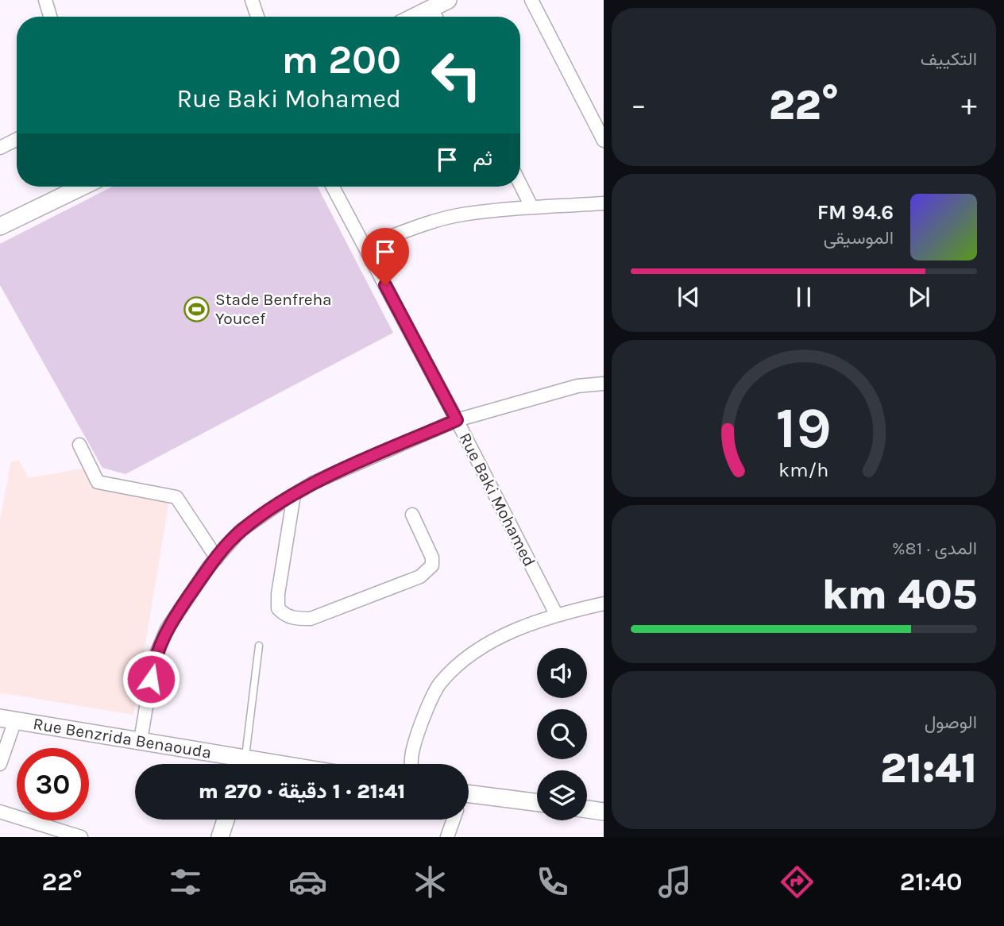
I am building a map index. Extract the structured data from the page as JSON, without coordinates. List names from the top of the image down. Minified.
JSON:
{"streets":{"street":["Rue Baki Mohamed","Rue Benzrida Benaouda"]},"places":{"sports":["Stade Benfreha Youcef"]},"page":{"tile":["التكييف",["المدى · 81%","405 km"],["الوصول","21:41"]],"turn":["200 m","Rue Baki Mohamed"],"heat":["−","22°","+"],"then":"ثم","song":["94.6 FM","الموسيقى"],"limit":"30","trip":"21:41 · 1 دقيقة · 270 m","tabs":["21:40","22°"],"gauge":["19","km/h"]}}
